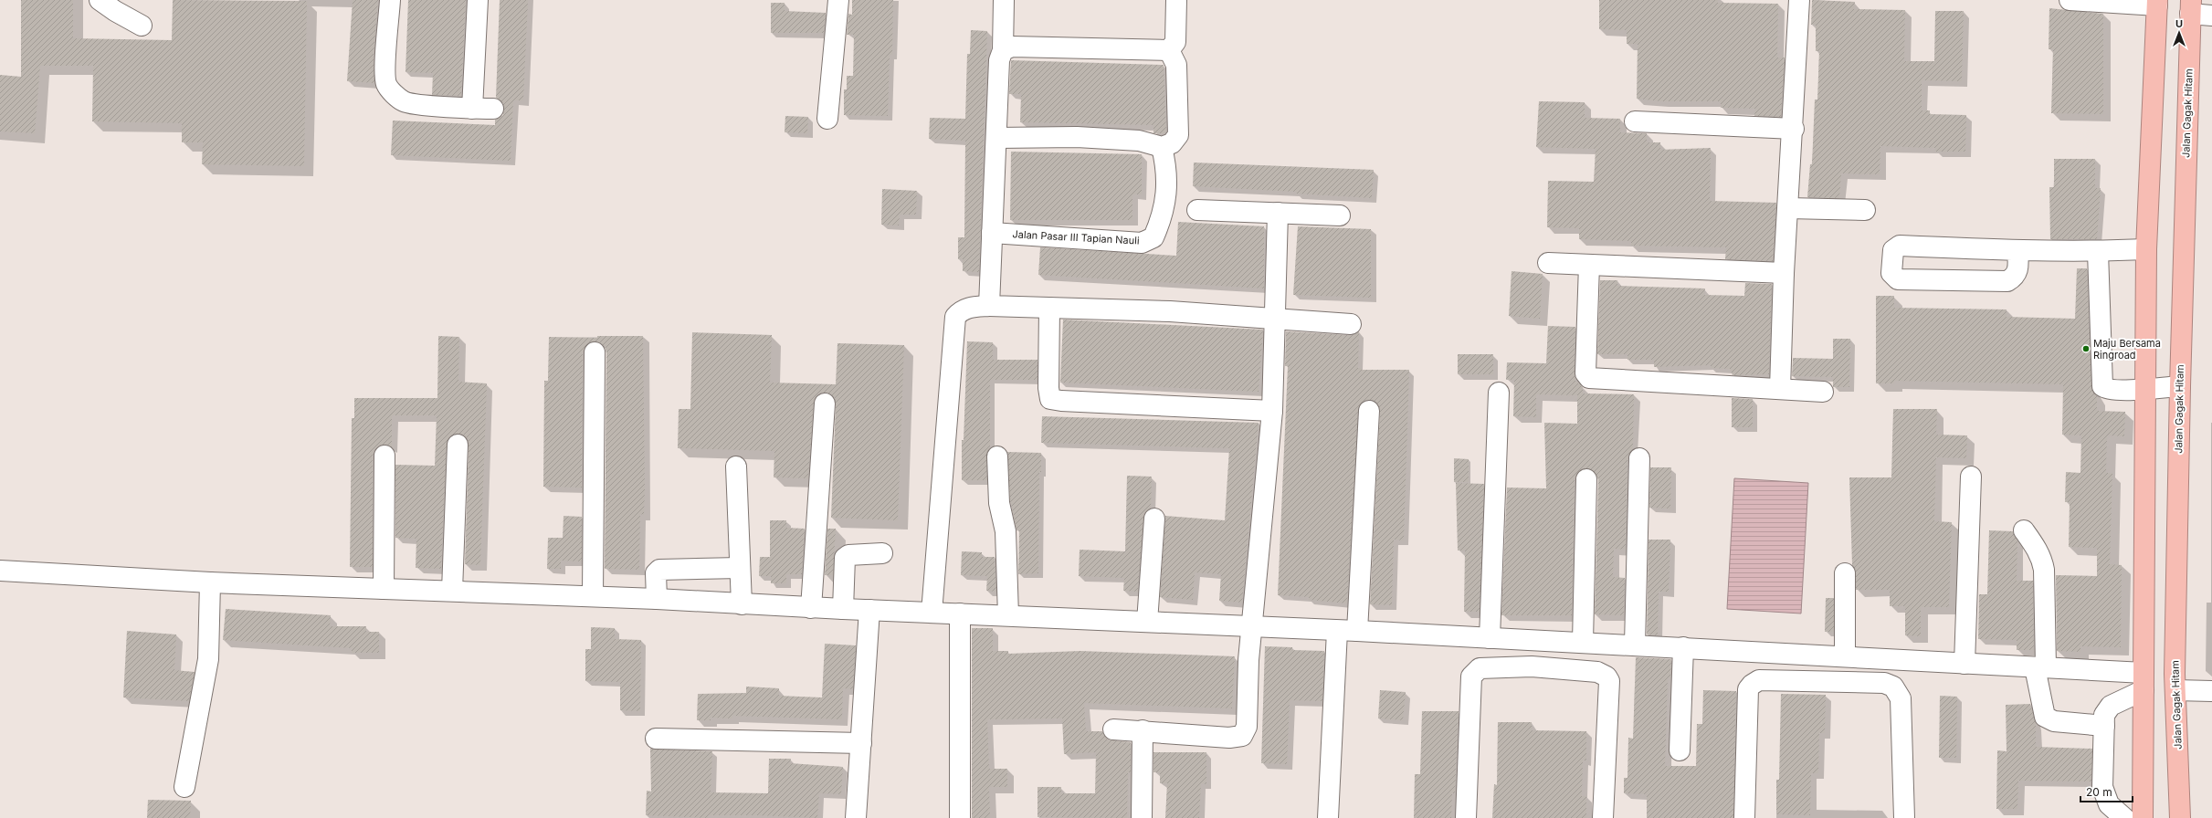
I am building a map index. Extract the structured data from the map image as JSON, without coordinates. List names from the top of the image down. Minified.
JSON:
{"streets":{"highway":["Jalan Gagak Hitam"],"street":["Jalan Pasar III Tapian Nauli"]},"places":["Maju Bersama Ringroad"],"scale_bar":"20 m","north":"top"}
